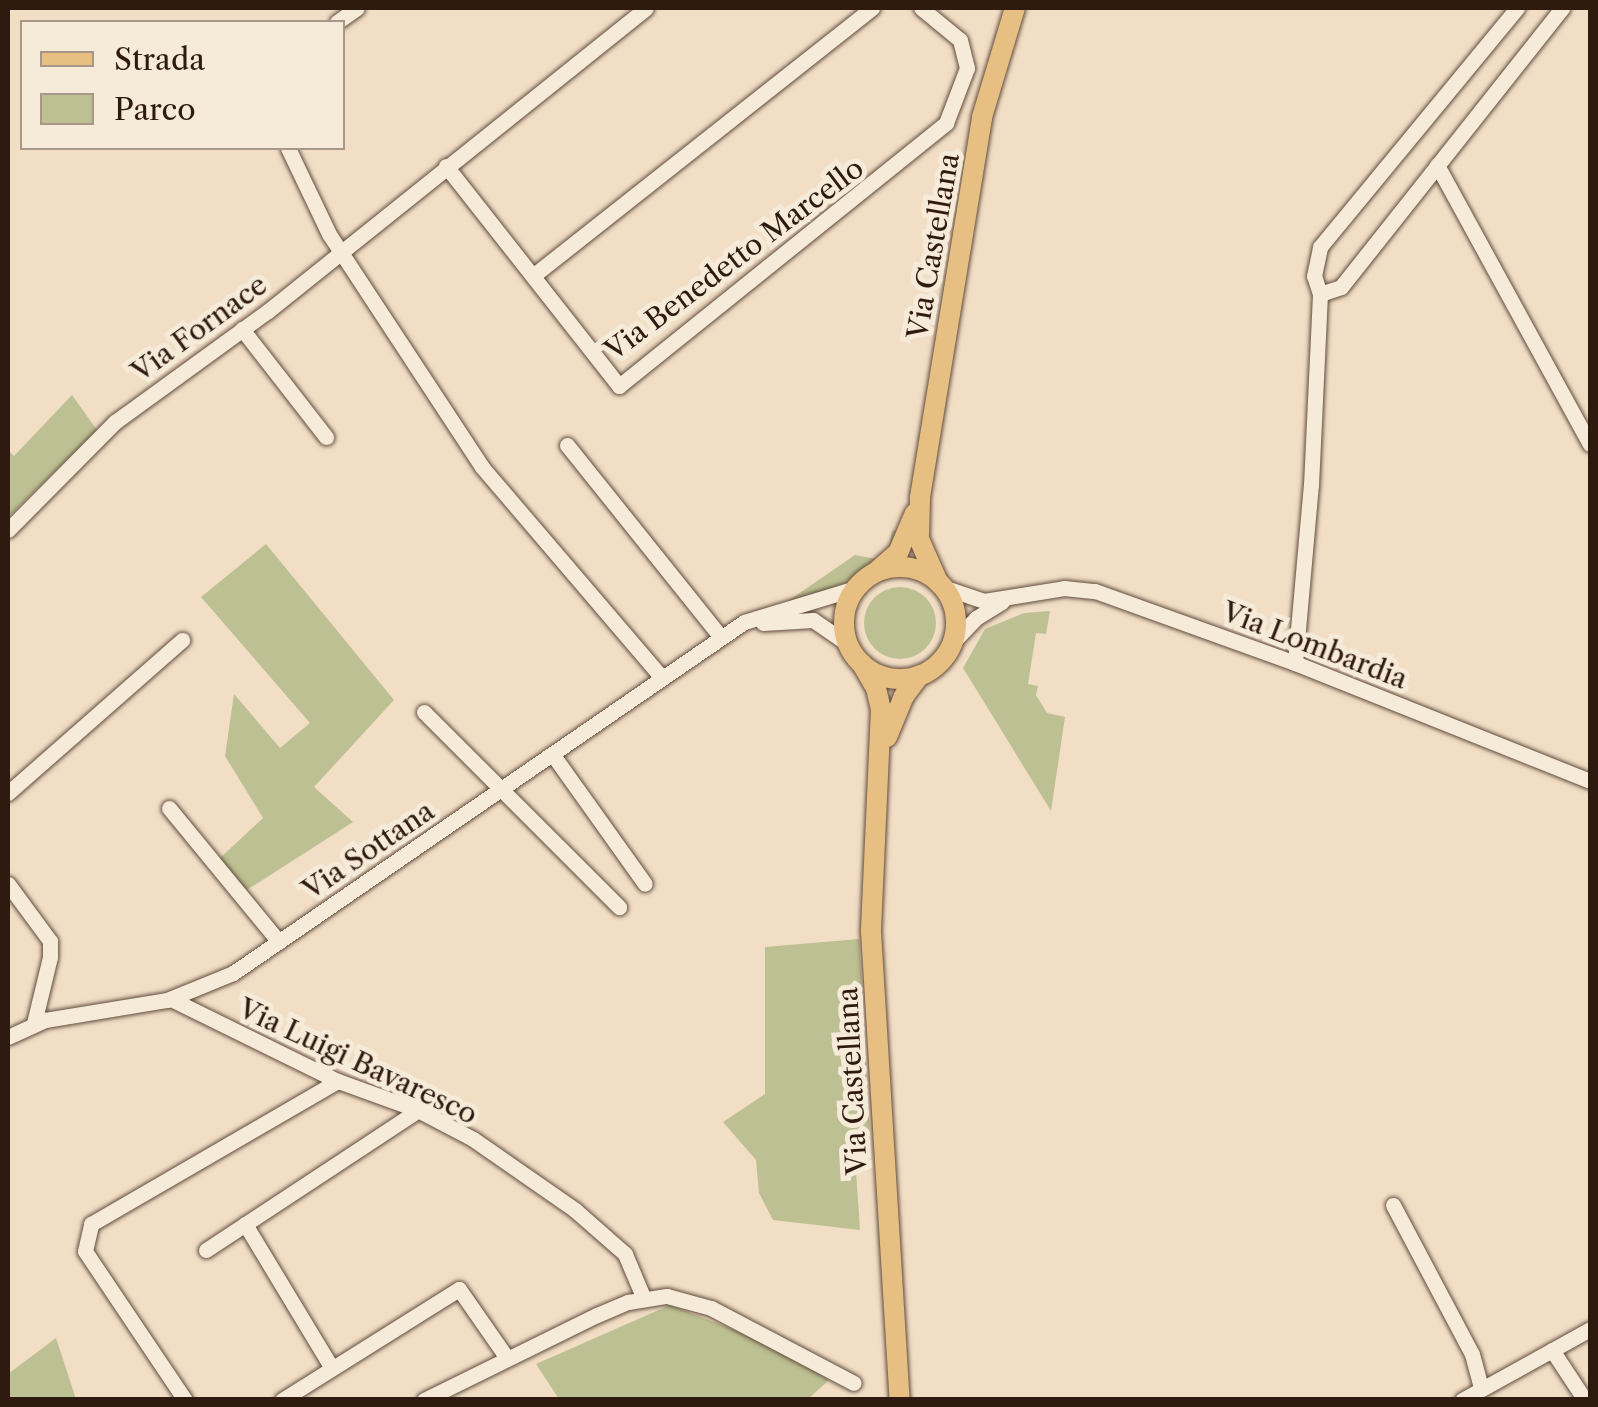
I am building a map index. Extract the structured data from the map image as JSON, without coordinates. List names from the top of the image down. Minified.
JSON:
{"streets":{"main road":["Via Castellana"],"street":["Via Benedetto Marcello","Via Fornace","Via Lombardia","Via Sottana","Via Luigi Bavaresco"]},"crossings":[["Via Castellana","Via Lombardia"],["Via Castellana","Via Sottana"],["Via Benedetto Marcello","Via Fornace"],["Via Lombardia","Via Sottana"],["Via Sottana","Via Luigi Bavaresco"]],"legend":["Strada","Parco"]}
